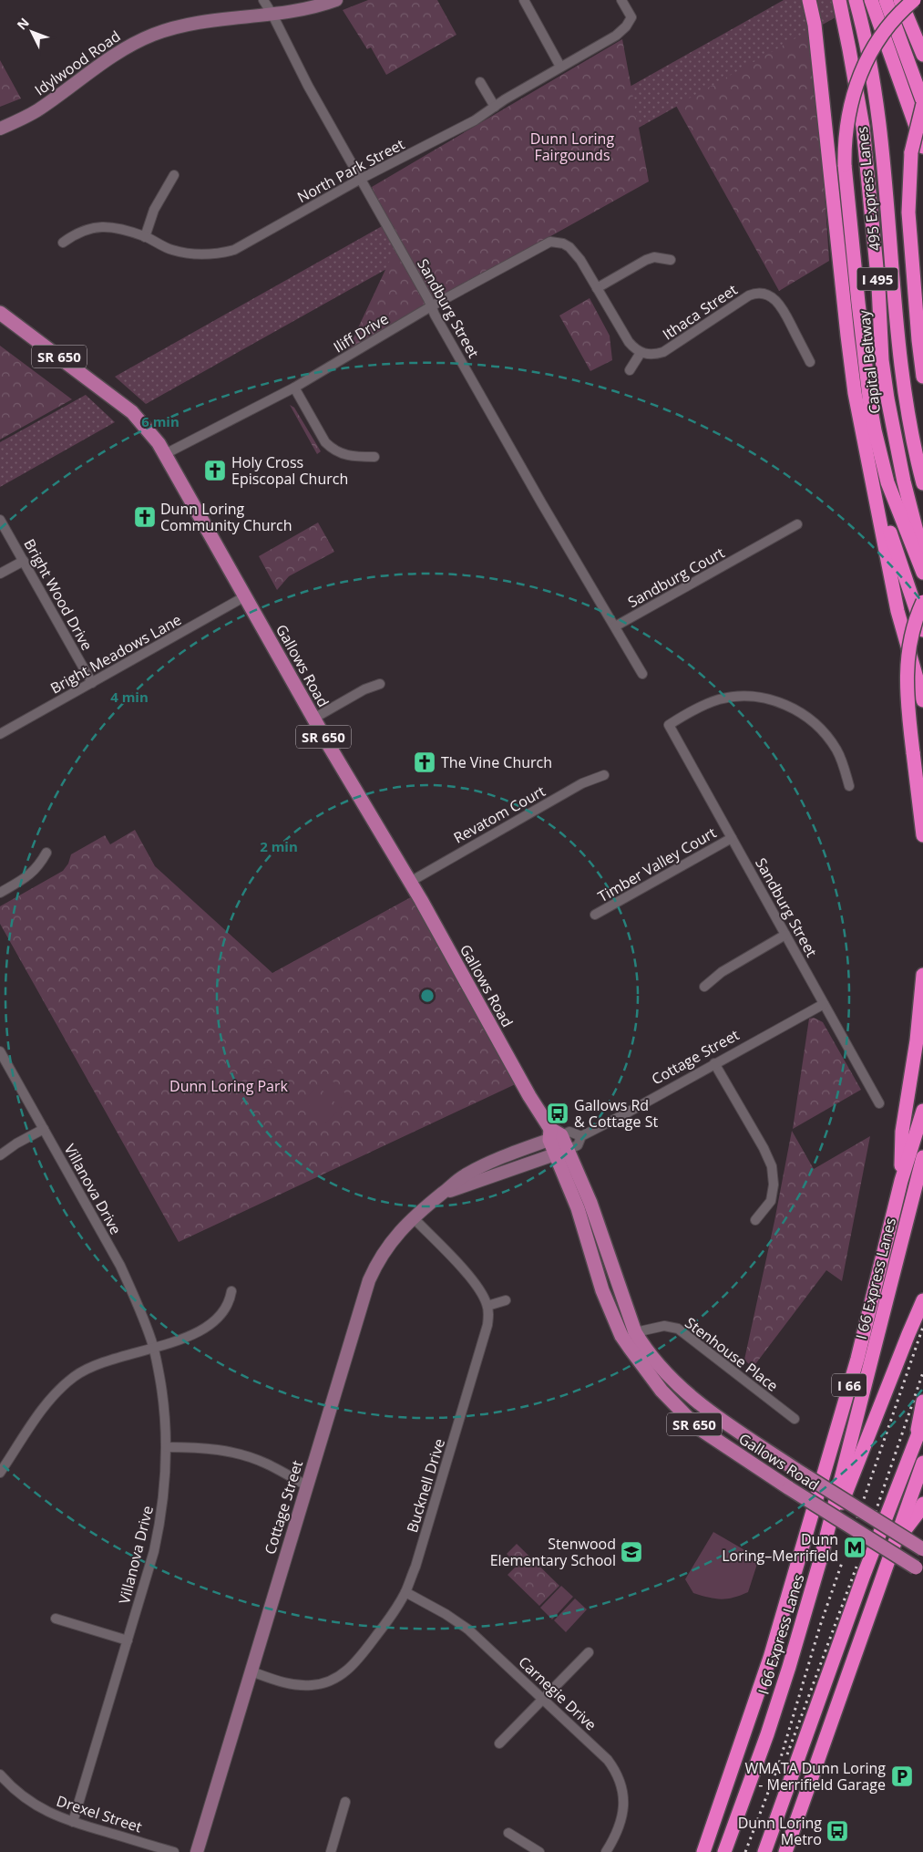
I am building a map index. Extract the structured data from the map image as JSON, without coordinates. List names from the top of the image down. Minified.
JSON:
{"streets":{"highway":["495 Express Lanes","I 495","Capital Beltway","I 66 Express Lanes","I 66"],"main road":["SR 650","Gallows Road"],"street":["Idylwood Road","North Park Street","Sandburg Street","Ithaca Street","Iliff Drive","Sandburg Court","Bright Wood Drive","Bright Meadows Lane","Revatom Court","Timber Valley Court","Cottage Street","Villanova Drive","Stenhouse Place","Bucknell Drive","Carnegie Drive","Drexel Street"]},"crossings":[["Idylwood Road","Sandburg Street"],["North Park Street","Sandburg Street"],["Sandburg Street","Iliff Drive"],["Sandburg Street","Sandburg Court"],["Sandburg Street","Timber Valley Court"],["Sandburg Street","Cottage Street"],["Iliff Drive","Gallows Road"],["Bright Wood Drive","Bright Meadows Lane"],["Bright Meadows Lane","Gallows Road"],["Gallows Road","Revatom Court"],["Gallows Road","Cottage Street"],["Gallows Road","Stenhouse Place"],["Cottage Street","Bucknell Drive"],["Villanova Drive","Drexel Street"],["Bucknell Drive","Carnegie Drive"]],"parks":["Dunn Loring Fairgounds","Dunn Loring Park"],"places":{"church":["Holy Cross Episcopal Church","Dunn Loring Community Church","The Vine Church"],"bus stop":["Gallows Rd & Cottage St","Dunn Loring Metro"],"metro station":["Dunn Loring–Merrifield"],"school or university":["Stenwood Elementary School"],"parking":["WMATA Dunn Loring - Merrifield Garage"]},"north":"top left","rings":["6 min","4 min","2 min"]}
